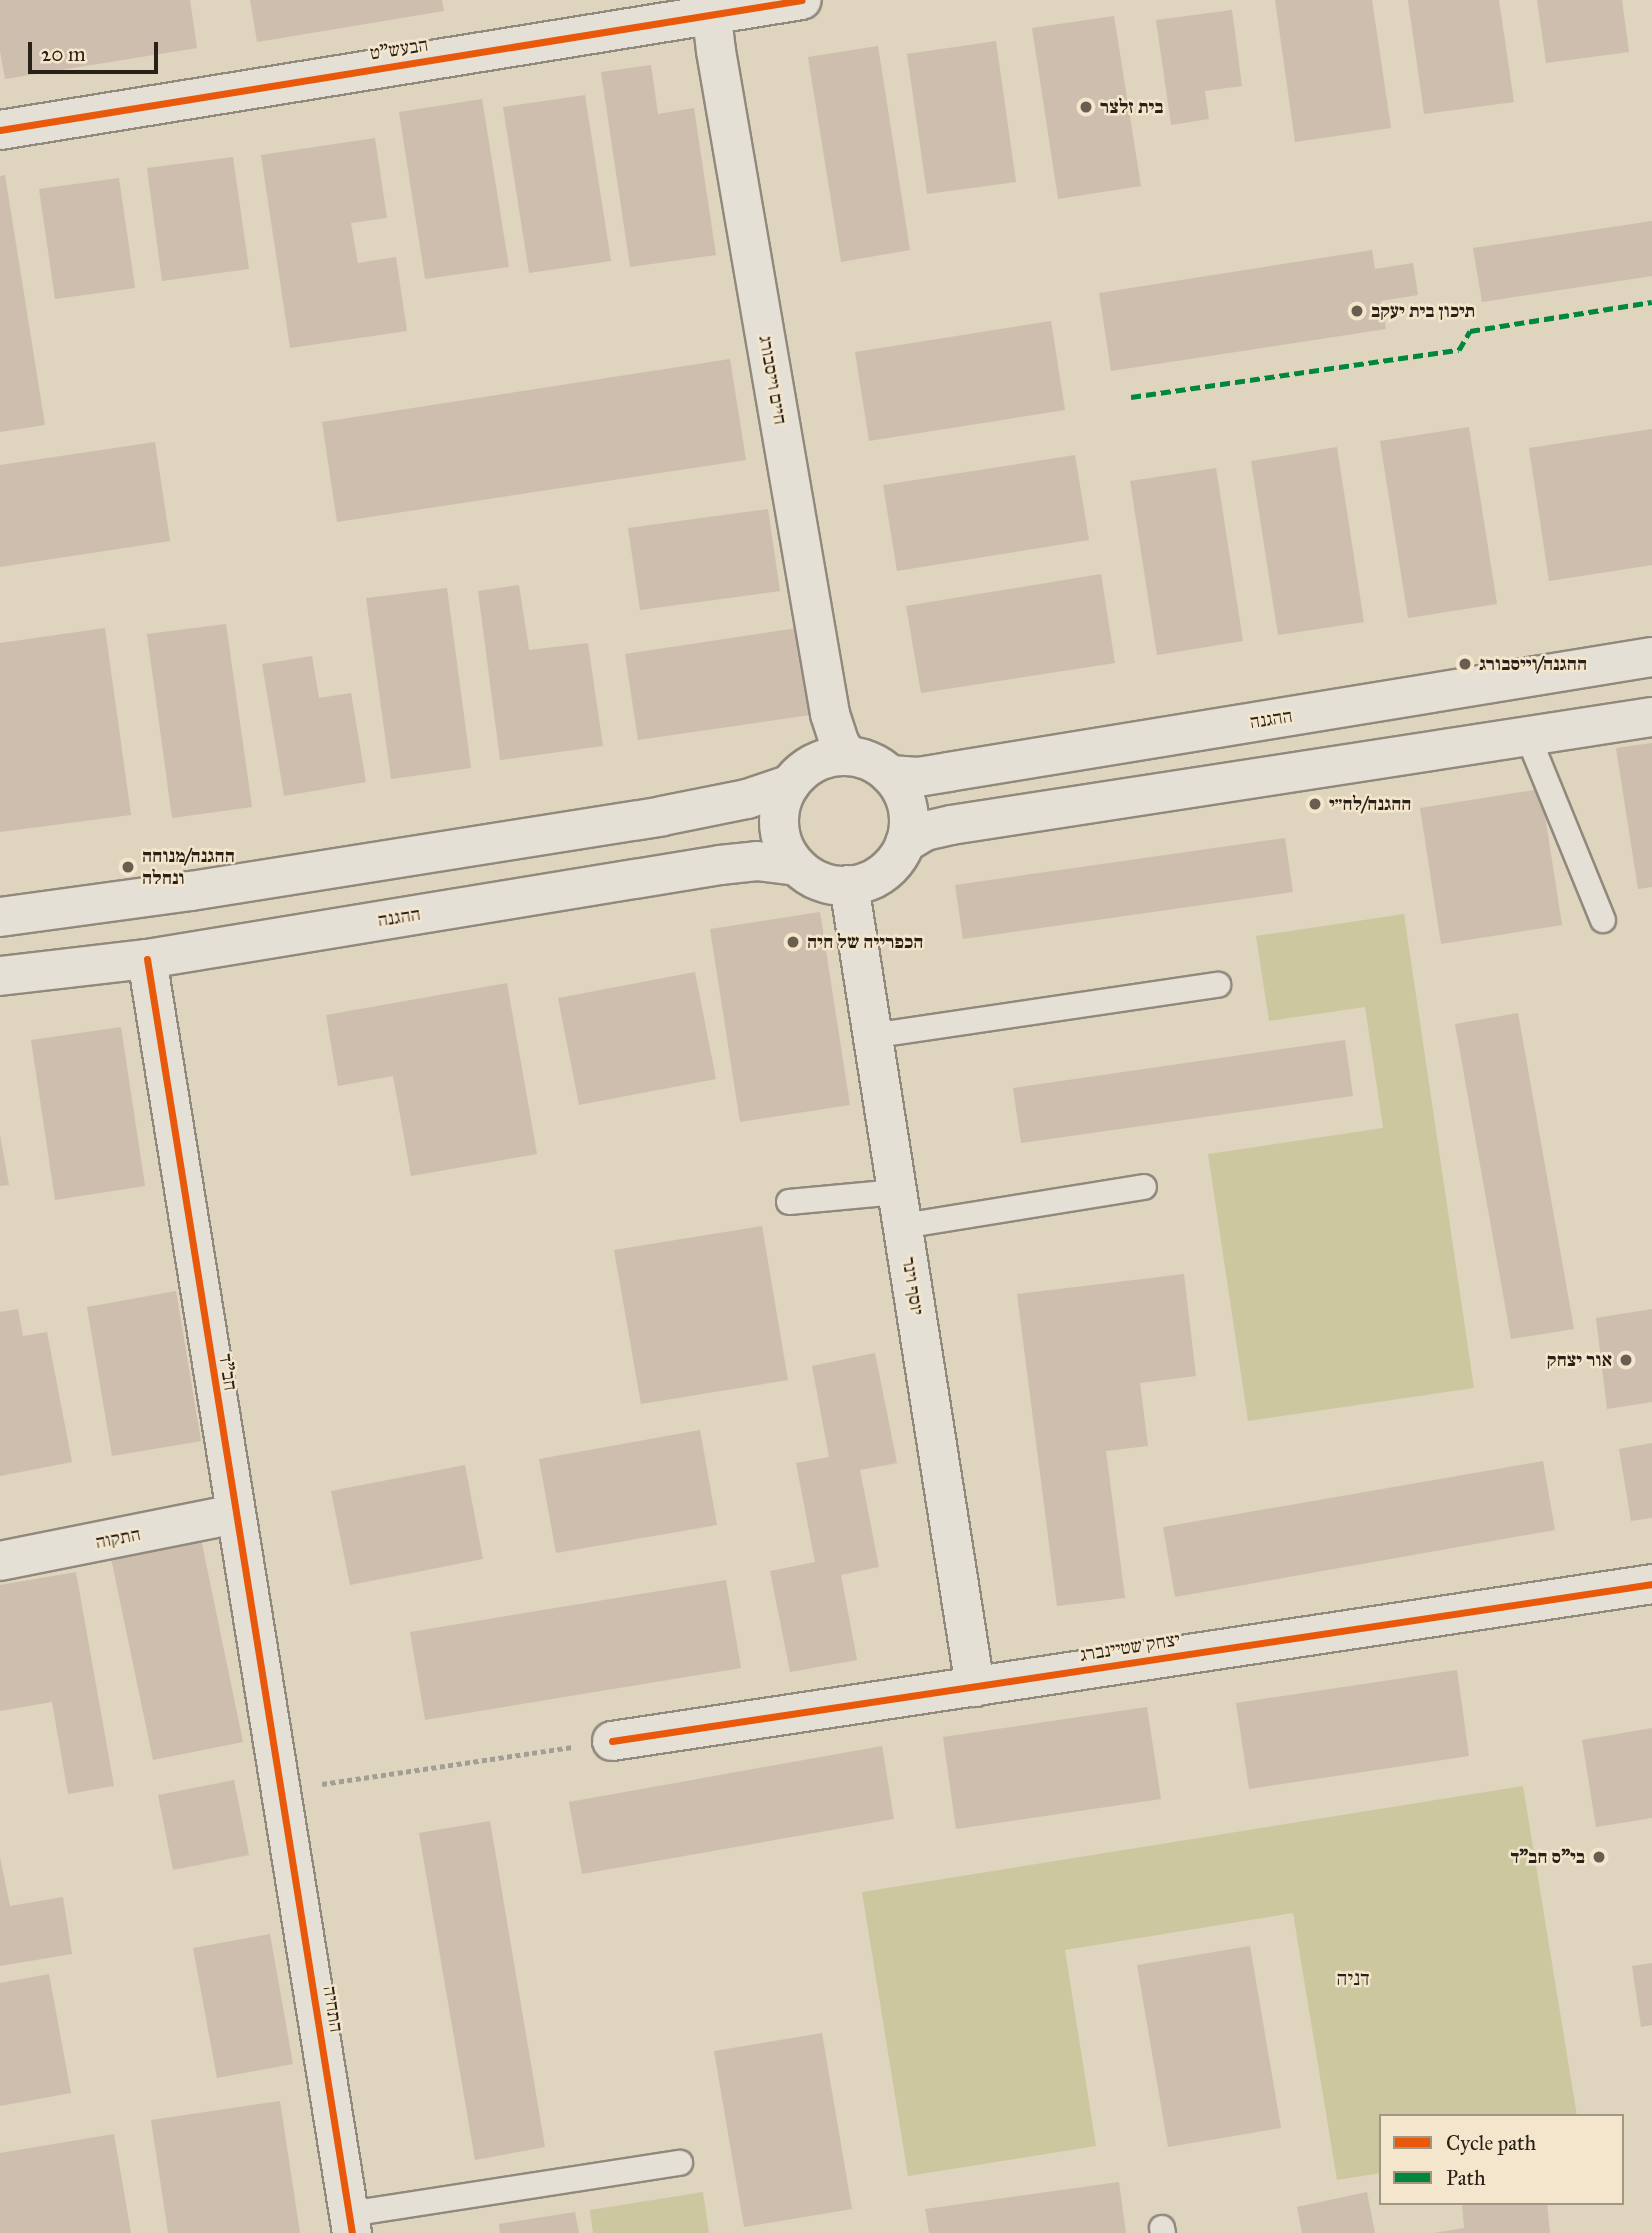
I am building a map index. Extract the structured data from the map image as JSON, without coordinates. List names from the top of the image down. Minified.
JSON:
{"streets":{"street":["הבעש\"ט","חיים וייסבורג","ההגנה","יוסף וינר","חב\"ד","התקוה","יצחק שטיינברג","התחיה"]},"crossings":[["הבעש\"ט","חיים וייסבורג"],["חיים וייסבורג","ההגנה"],["חיים וייסבורג","יוסף וינר"],["ההגנה","יוסף וינר"],["ההגנה","חב\"ד"],["יוסף וינר","יצחק שטיינברג"],["חב\"ד","התקוה"],["חב\"ד","התחיה"]],"districts":["דניה"],"places":["בית זלצר","תיכון בית יעקב","ההגנה/וייסבורג","ההגנה/לח״י","ההגנה/מנוחה ונחלה","הכפרייה של חיה","אור יצחק","בי\"ס חב\"ד"],"legend":["Cycle path","Path"],"scale_bar":"20 m"}
